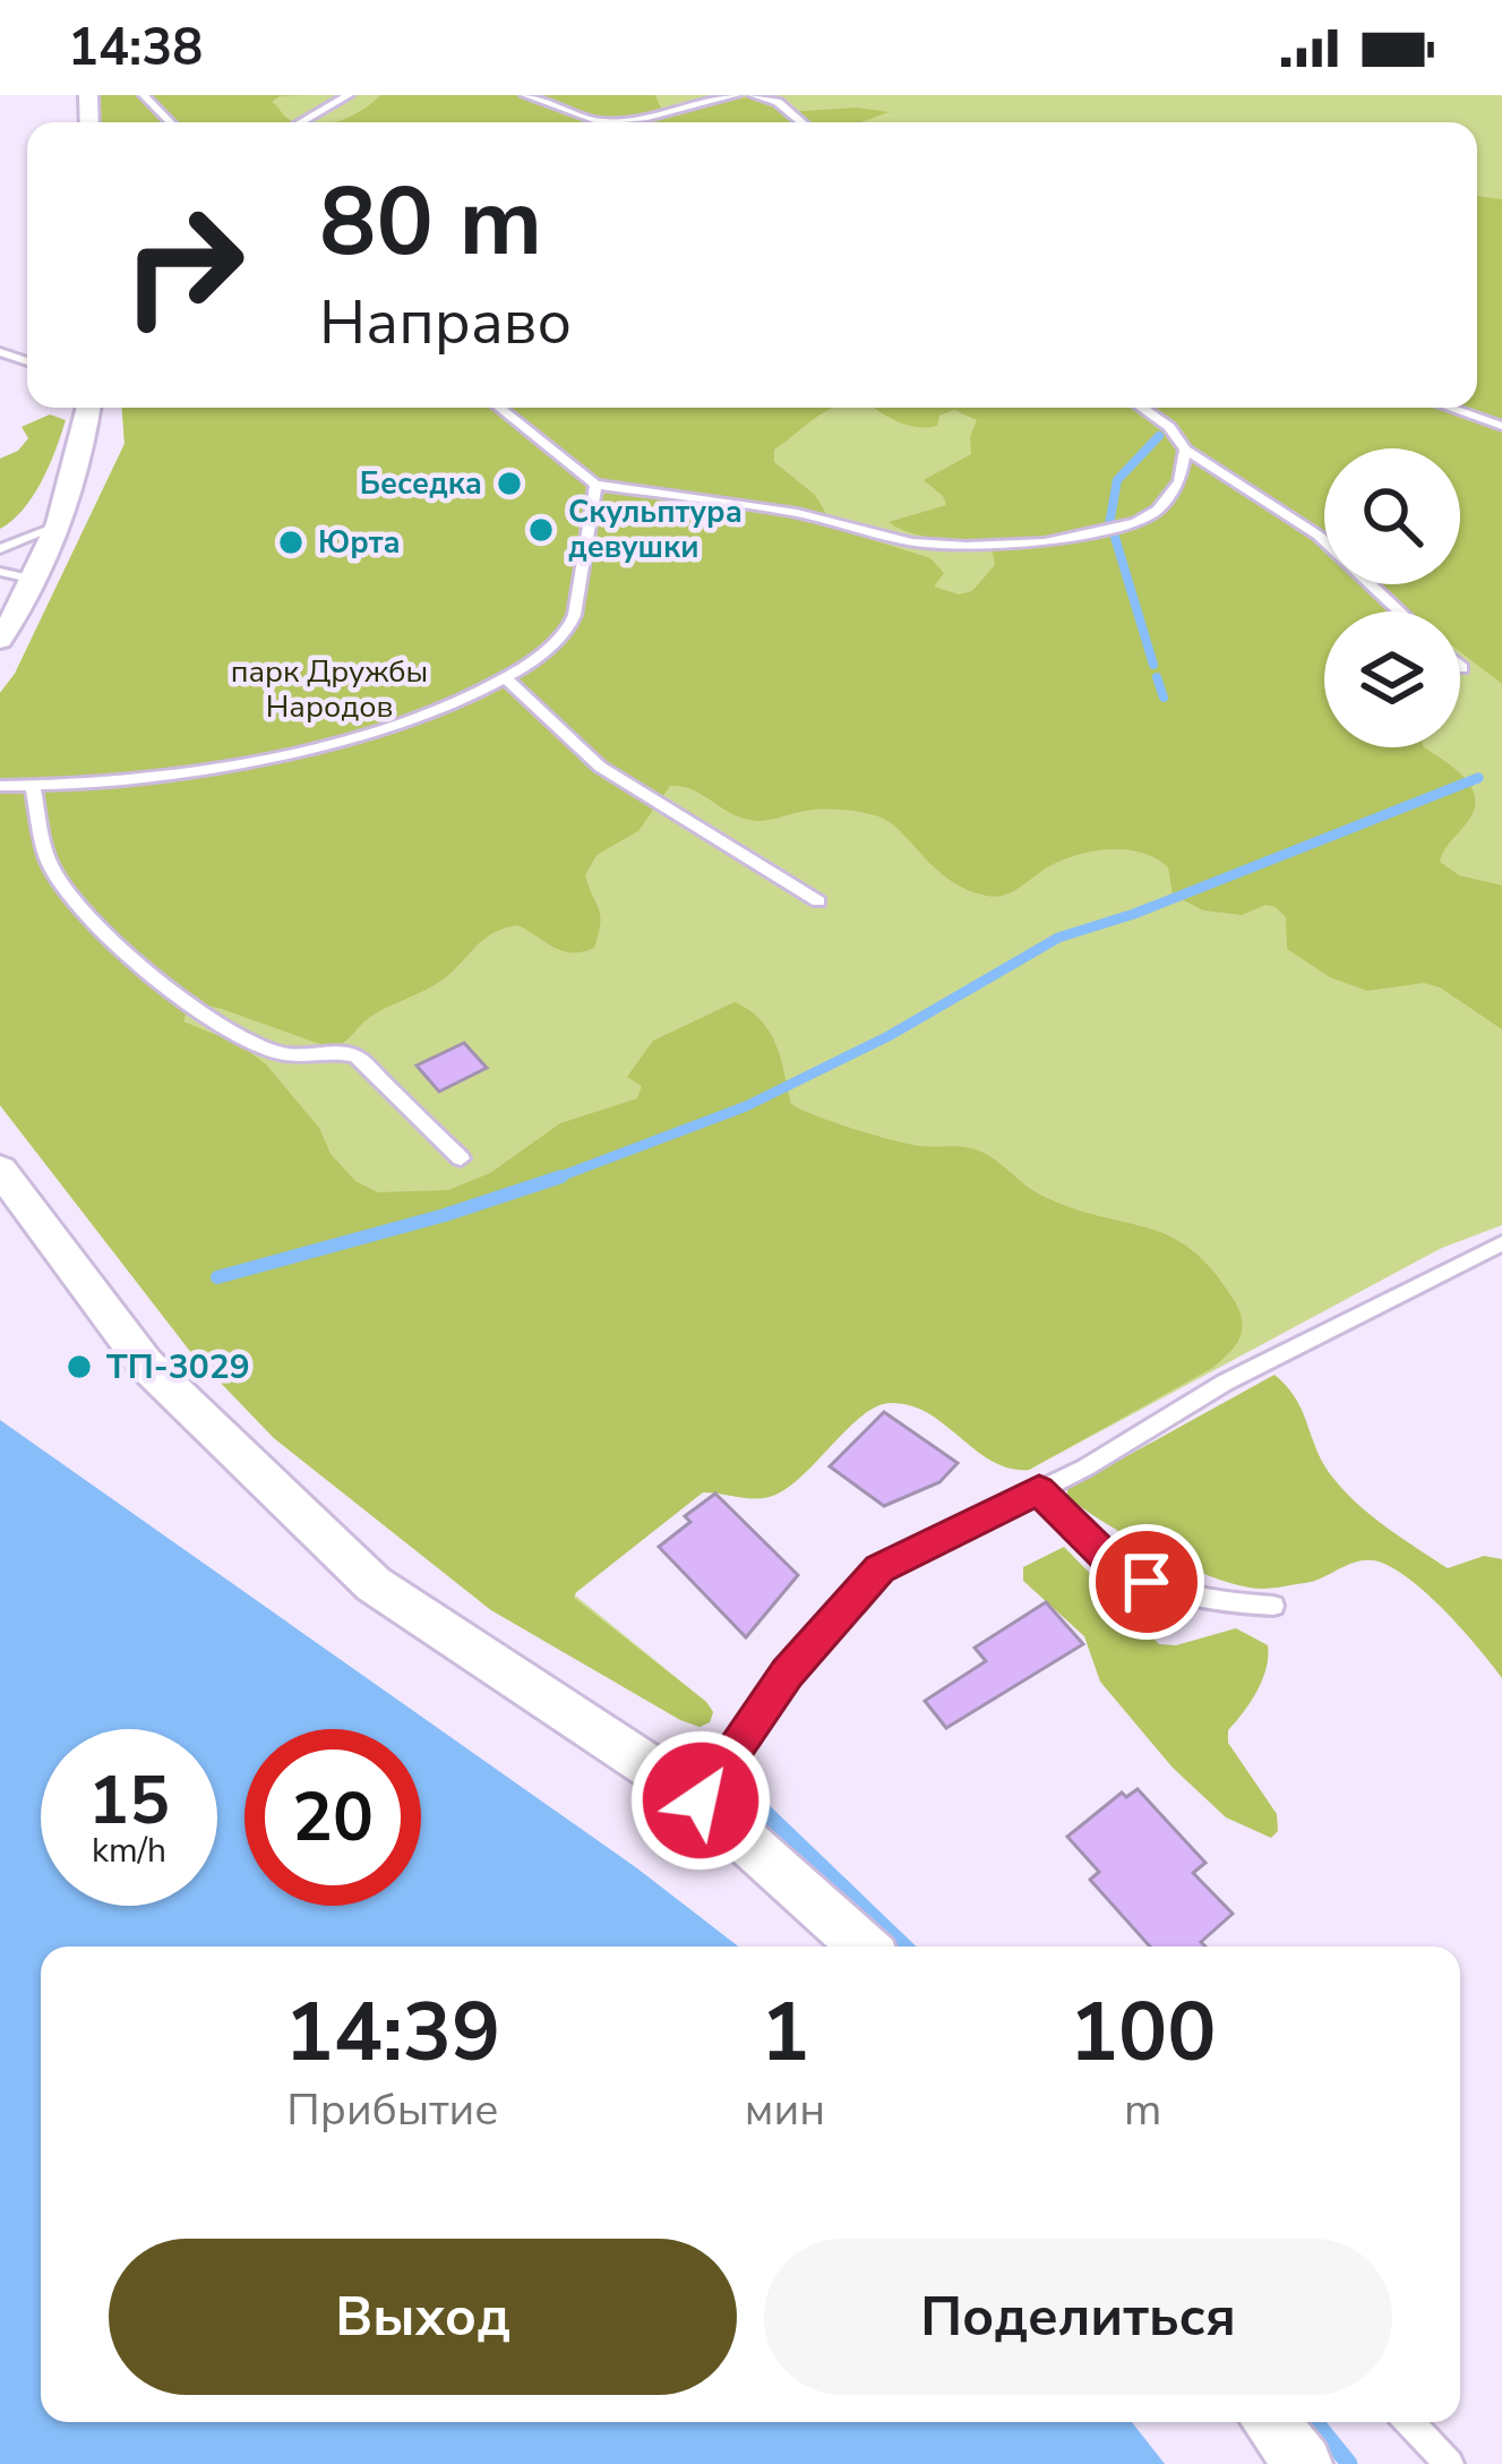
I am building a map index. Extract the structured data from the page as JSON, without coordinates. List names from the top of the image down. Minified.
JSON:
{"parks":["парк Дружбы Народов"],"places":["Беседка","Скульптура девушки","Юрта","ТП-3029"],"page":{"status":"14:38","turn":["80 m","Направо"],"speed":"15 km/h","limit":"20","eta":["14:39","Прибытие","1","мин","100","m"],"buttons":["Выход","Поделиться"]}}
